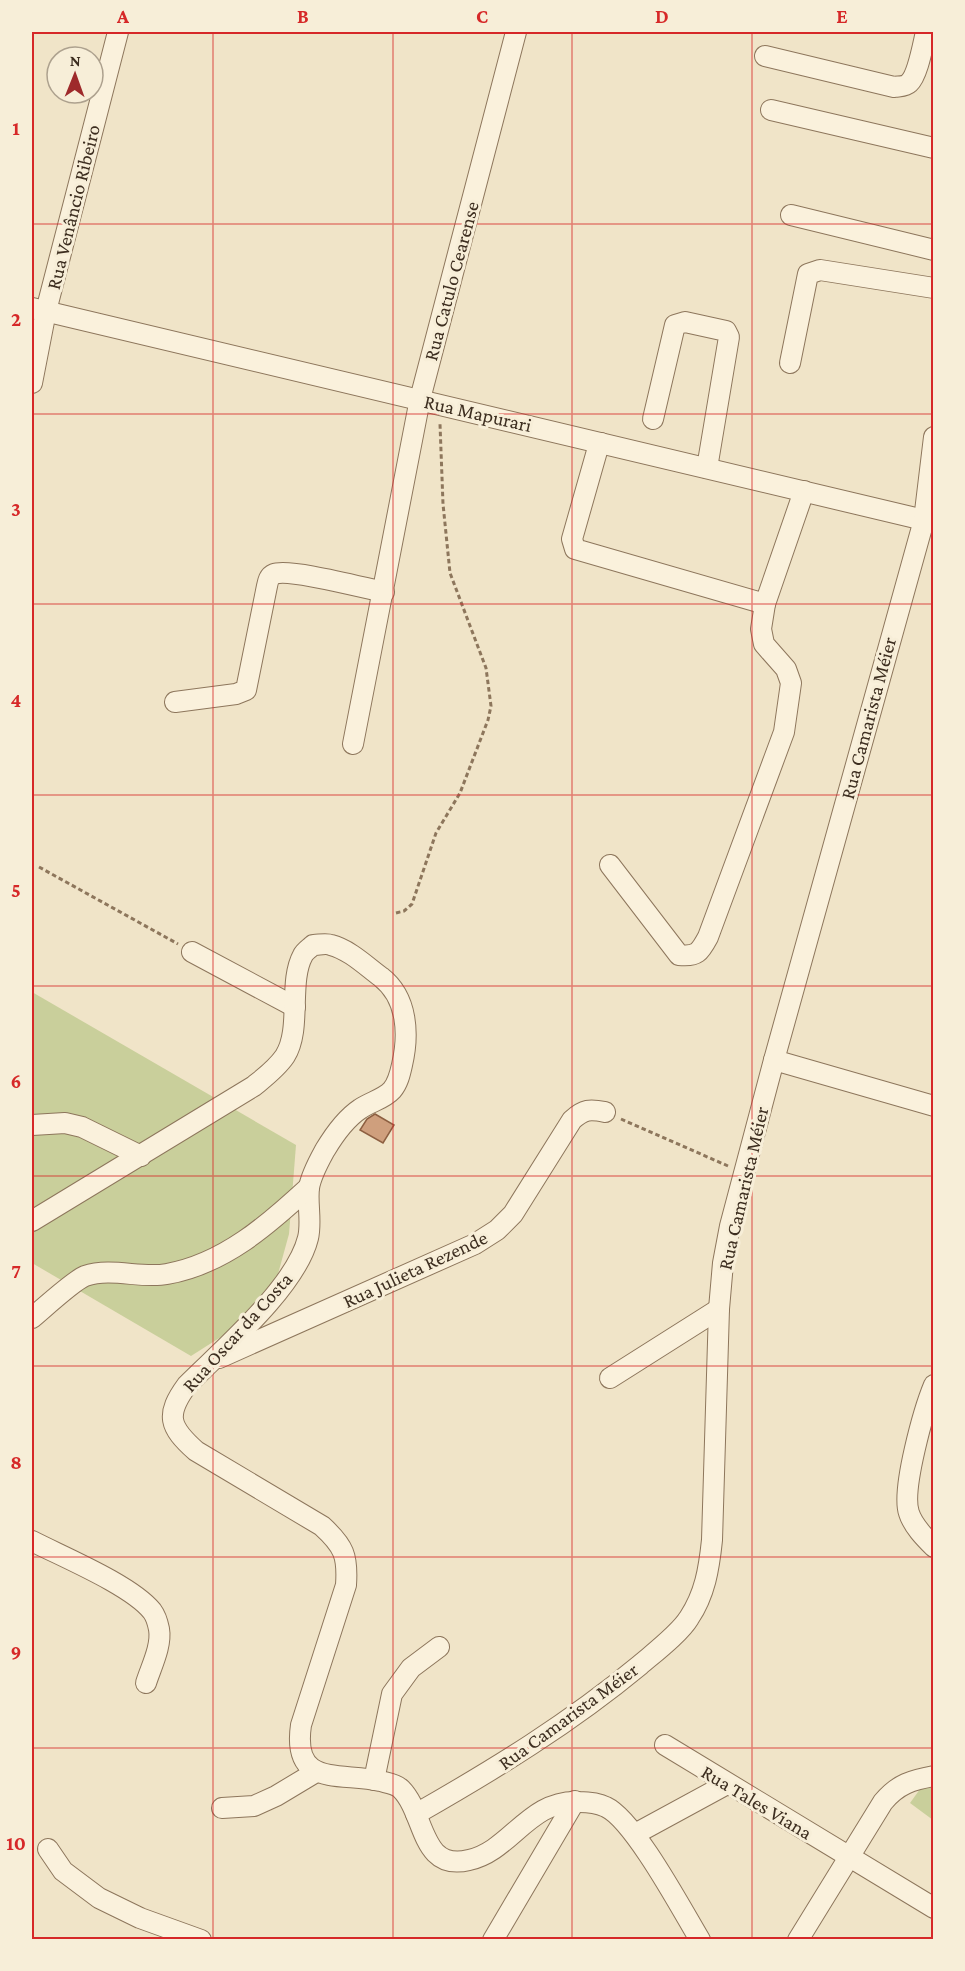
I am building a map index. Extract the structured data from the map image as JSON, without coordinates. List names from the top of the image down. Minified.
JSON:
{"streets":{"street":["Rua Venâncio Ribeiro","Rua Catulo Cearense","Rua Mapurari","Rua Camarista Méier","Rua Julieta Rezende","Rua Oscar da Costa","Rua Tales Viana"]},"crossings":[["Rua Venâncio Ribeiro","Rua Mapurari"],["Rua Catulo Cearense","Rua Mapurari"],["Rua Mapurari","Rua Camarista Méier"],["Rua Julieta Rezende","Rua Oscar da Costa"]],"north":"top","grid":{"columns":["A","B","C","D","E"],"rows":["1","2","3","4","5","6","7","8","9","10"]}}
